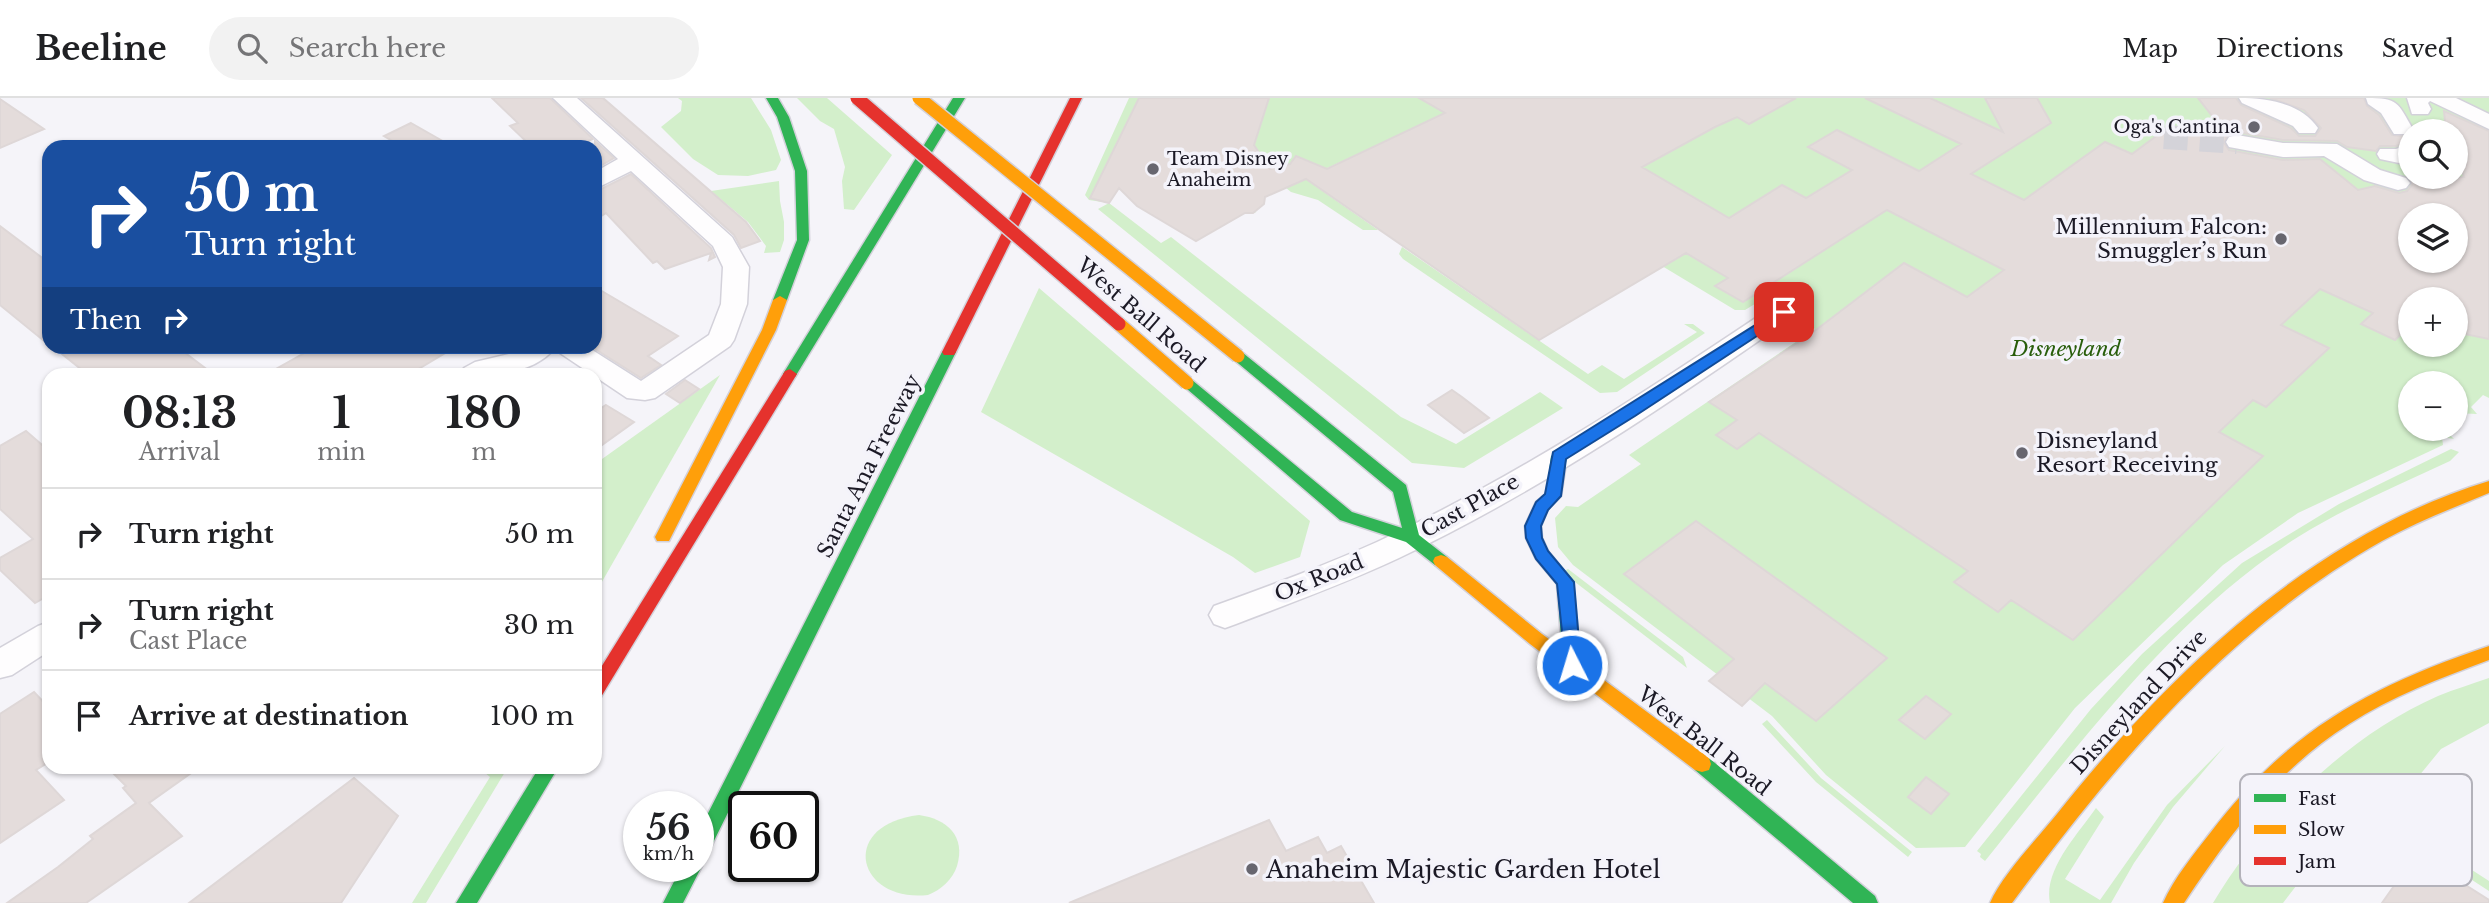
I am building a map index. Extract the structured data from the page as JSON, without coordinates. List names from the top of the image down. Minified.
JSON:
{"streets":{"main road":["West Ball Road","Santa Ana Freeway","Disneyland Drive"],"street":["Cast Place","Ox Road"]},"crossings":[["West Ball Road","Cast Place"],["West Ball Road","Ox Road"],["Cast Place","Ox Road"]],"parks":["Disneyland"],"places":["Oga's Cantina","Team Disney Anaheim","Millennium Falcon: Smuggler’s Run","Disneyland Resort Receiving","Anaheim Majestic Garden Hotel"],"legend":["Fast","Slow","Jam"],"page":{"header":"Beeline","search":"Search here","nav":["Map","Directions","Saved"],"map_buttons":["+","−"],"turn":["50 m","Turn right"],"then":"Then","eta":["08:13","Arrival","1","min","180","m"],"list":[{"name":"Turn right","value":"50 m"},{"name":"Turn right","note":"Cast Place","value":"30 m"},{"name":"Arrive at destination","value":"100 m"}],"speed":"56 km/h","limit":"60"}}
